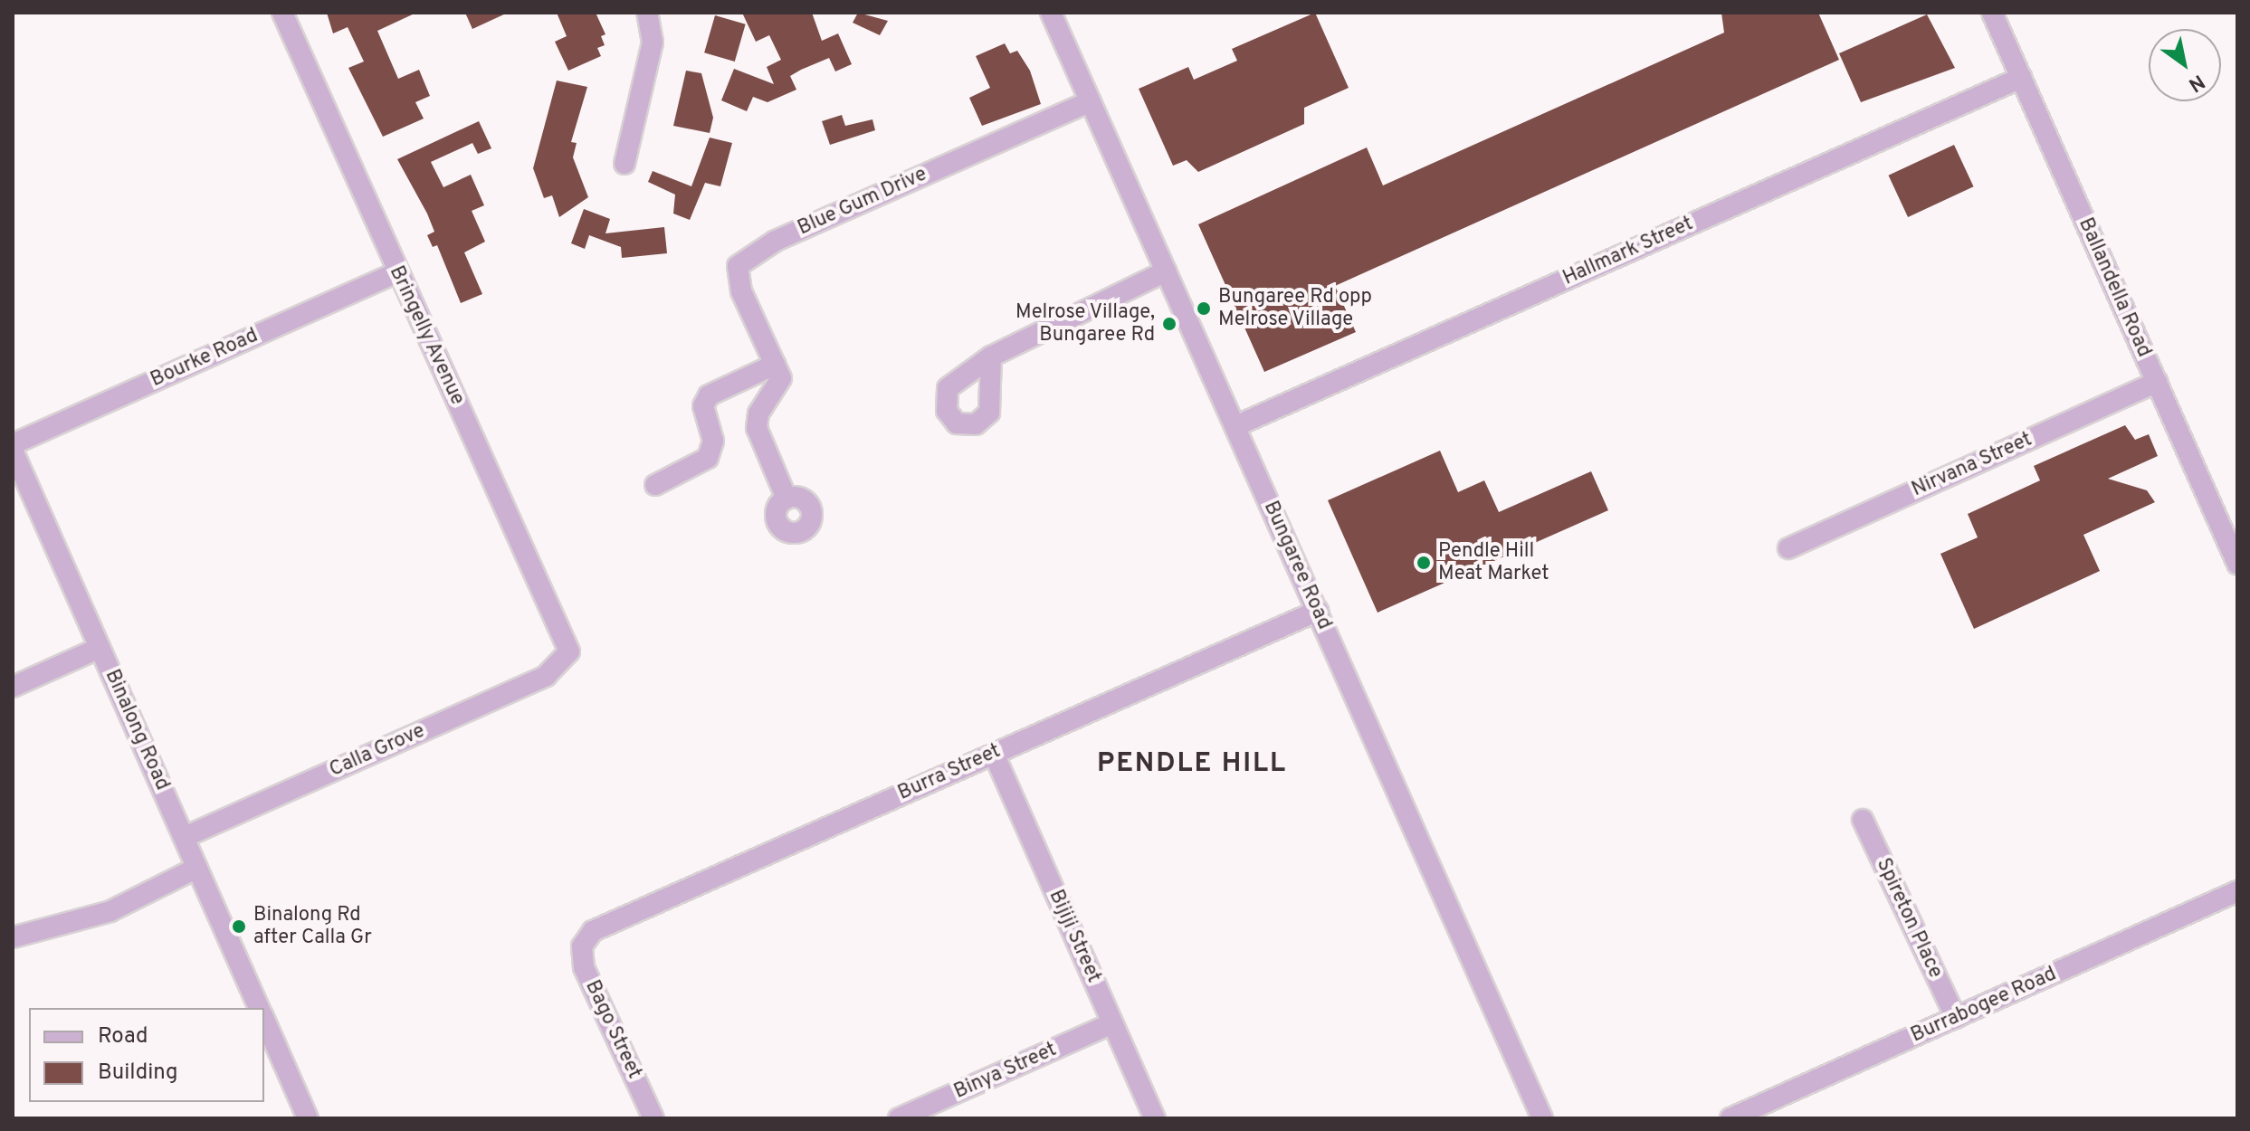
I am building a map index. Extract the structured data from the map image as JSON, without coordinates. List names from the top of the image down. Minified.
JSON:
{"streets":{"street":["Blue Gum Drive","Hallmark Street","Ballandella Road","Bringelly Avenue","Bourke Road","Nirvana Street","Bungaree Road","Binalong Road","Calla Grove","Burra Street","Spireton Place","Bijiji Street","Burrabogee Road","Bago Street","Binya Street"]},"crossings":[["Blue Gum Drive","Bungaree Road"],["Hallmark Street","Ballandella Road"],["Hallmark Street","Bungaree Road"],["Ballandella Road","Nirvana Street"],["Bringelly Avenue","Bourke Road"],["Bringelly Avenue","Calla Grove"],["Bungaree Road","Burra Street"],["Binalong Road","Calla Grove"],["Burra Street","Bijiji Street"],["Burra Street","Bago Street"],["Spireton Place","Burrabogee Road"],["Bijiji Street","Binya Street"]],"districts":["PENDLE HILL"],"places":["Bungaree Rd opp Melrose Village","Melrose Village, Bungaree Rd","Pendle Hill Meat Market","Binalong Rd after Calla Gr"],"legend":["Road","Building"],"north":"bottom right"}
